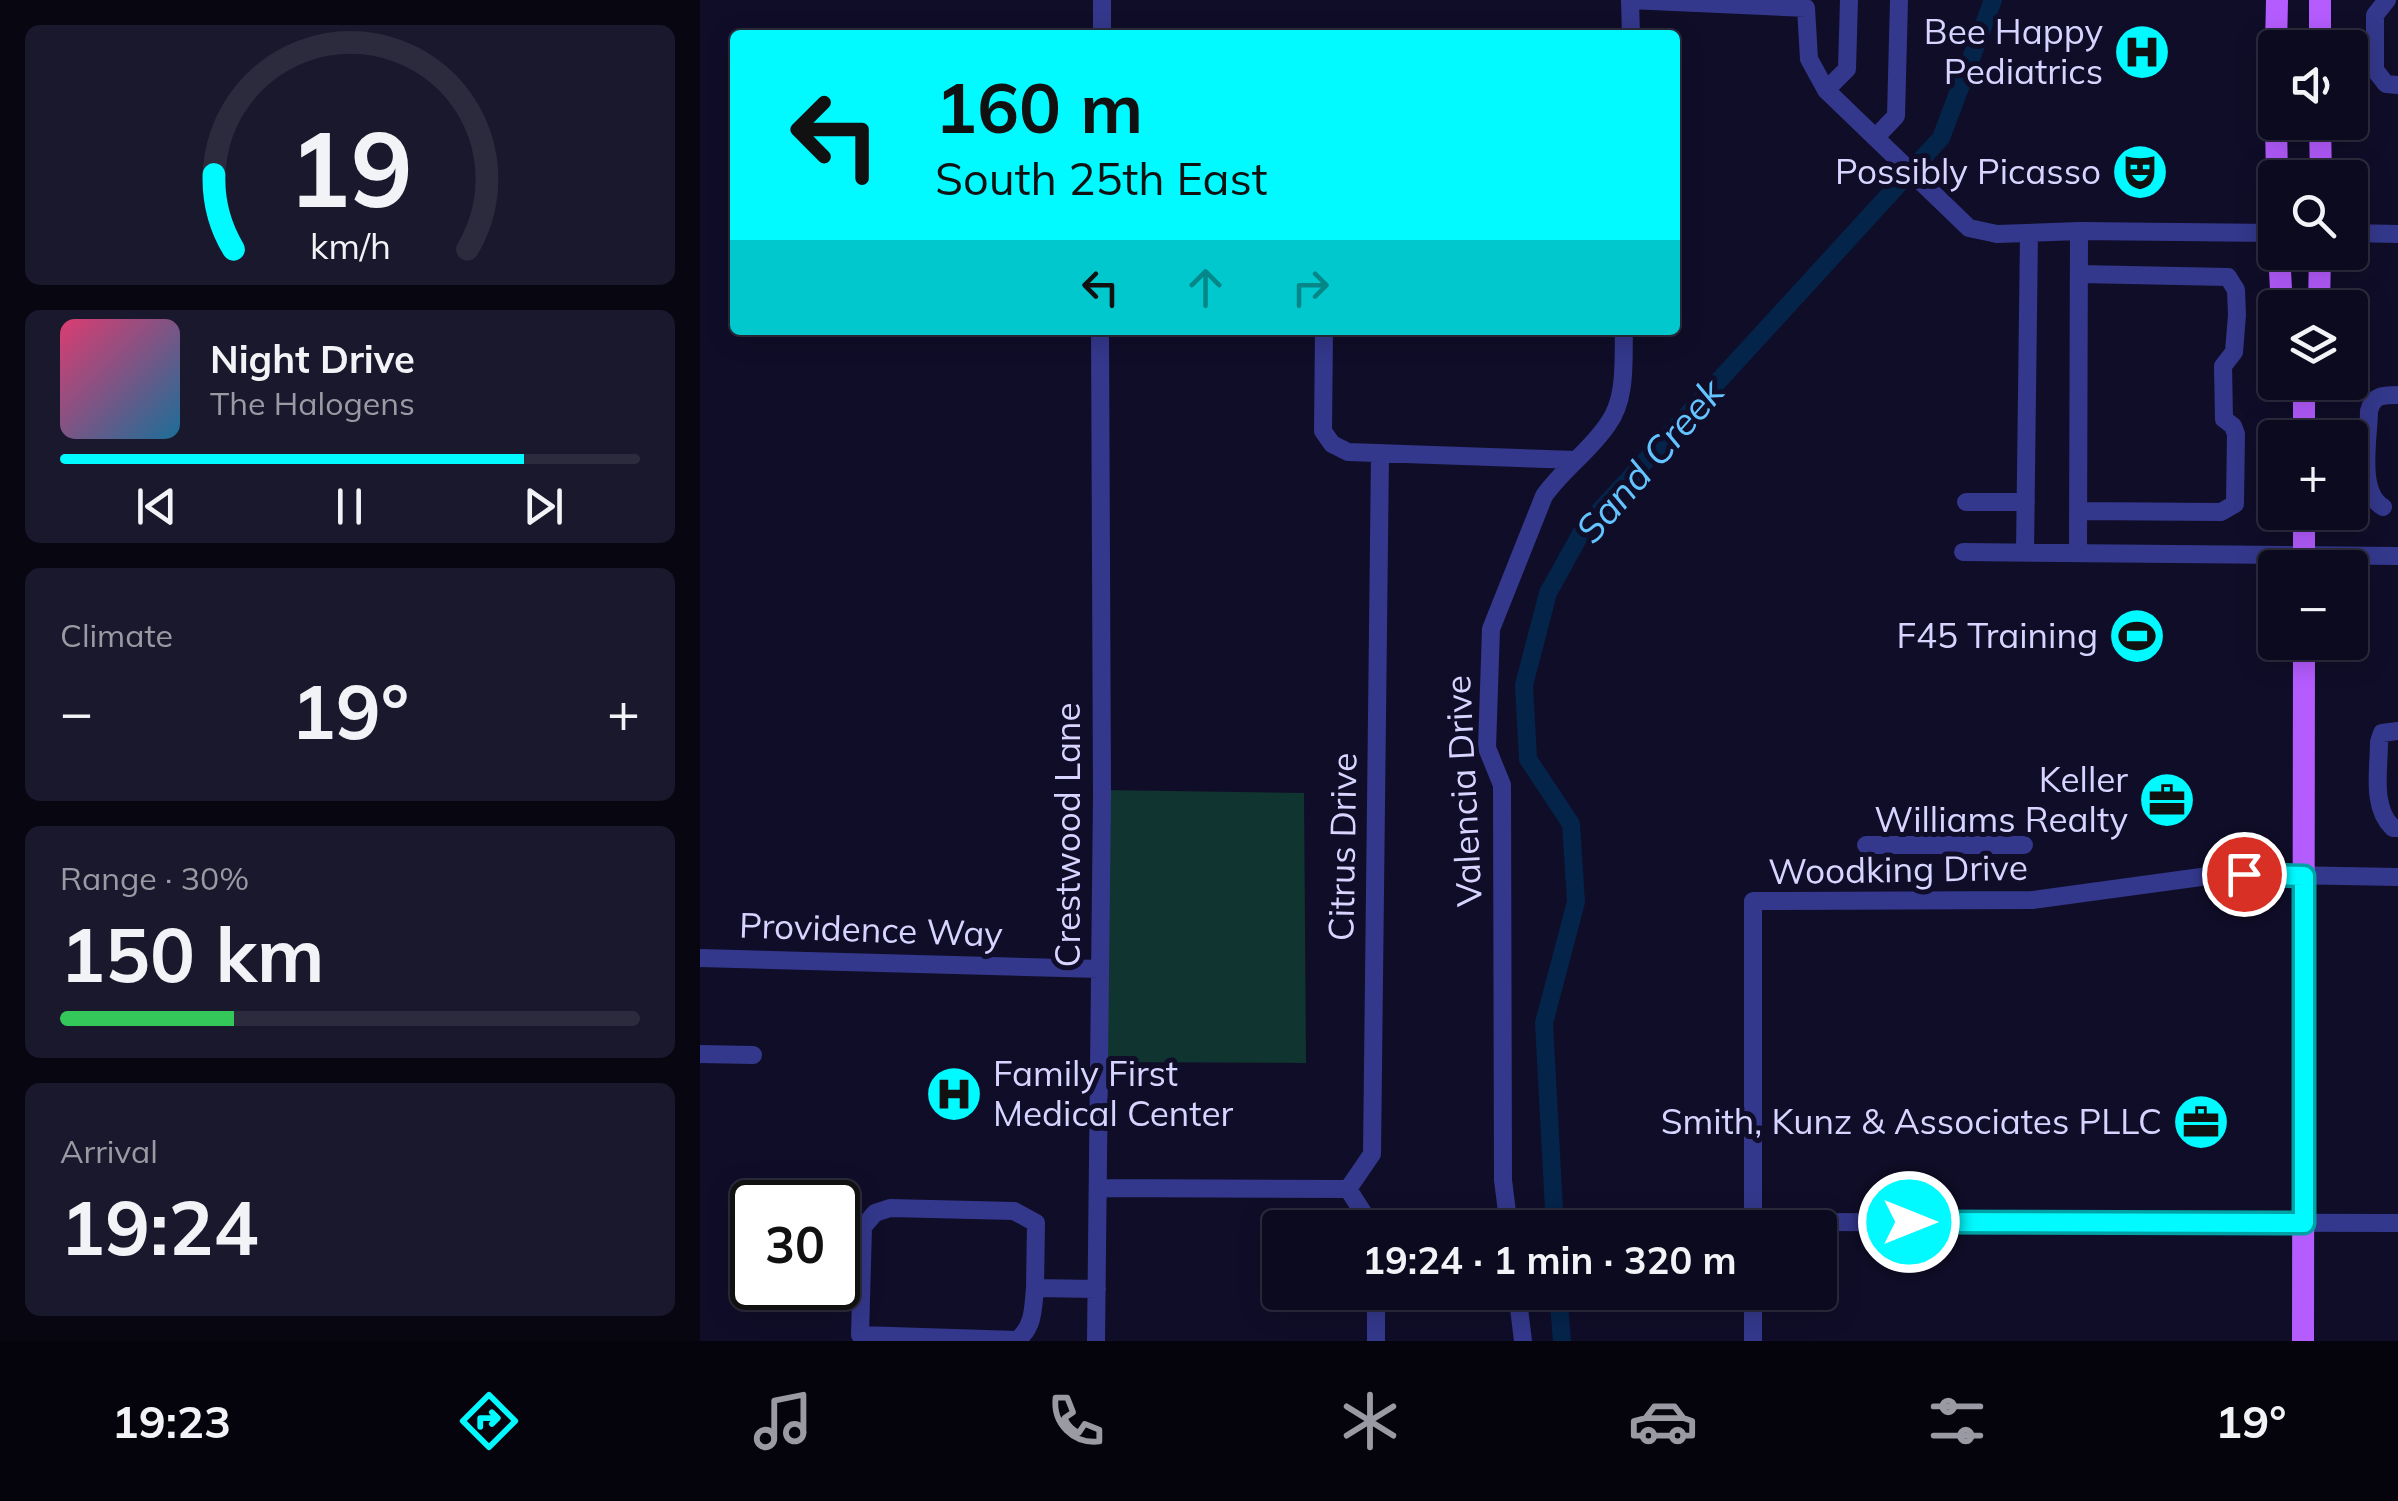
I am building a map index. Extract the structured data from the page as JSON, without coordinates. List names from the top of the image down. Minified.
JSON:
{"streets":{"street":["Valencia Drive","Crestwood Lane","Citrus Drive","Woodking Drive","Providence Way"]},"crossings":[["Crestwood Lane","Providence Way"]],"water":["Sand Creek"],"places":{"hospital":["Bee Happy Pediatrics","Family First Medical Center"],"theatre":["Possibly Picasso"],"sports":["F45 Training"],"office":["Keller Williams Realty","Smith, Kunz & Associates PLLC"]},"page":{"map_buttons":["+","−"],"turn":["160 m","South 25th East"],"song":["Night Drive","The Halogens"],"tile":["Climate",["Range · 30%","150 km"],["Arrival","19:24"]],"heat":["−","19°","+"],"limit":"30","trip":"19:24 · 1 min · 320 m","tabs":["19:23","19°"],"gauge":["19","km/h"]}}
